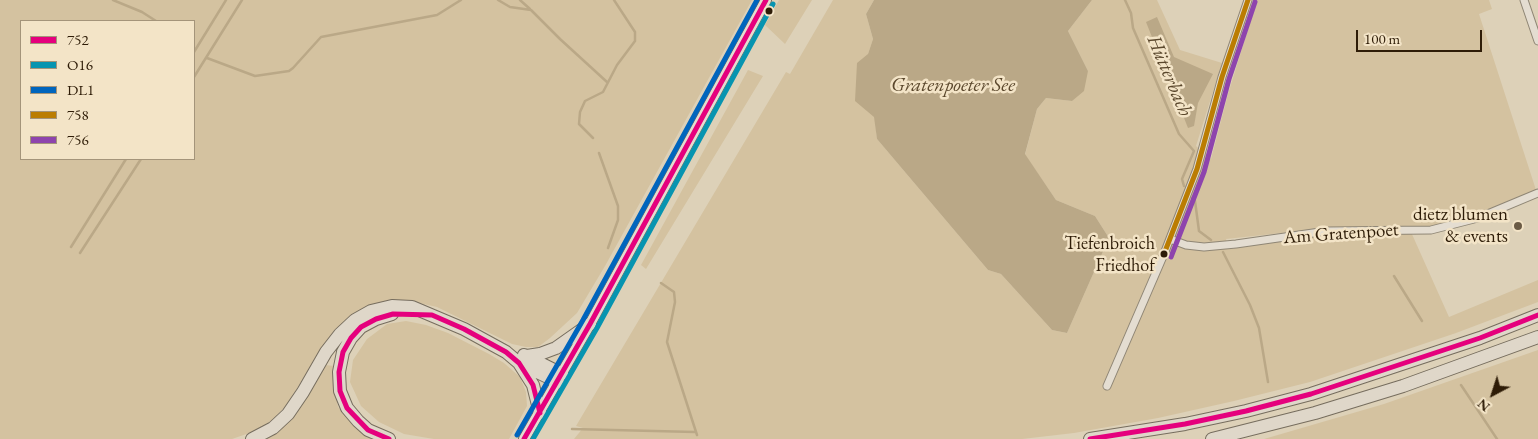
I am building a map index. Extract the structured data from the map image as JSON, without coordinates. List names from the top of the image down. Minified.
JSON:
{"streets":{"street":["Am Gratenpoet"]},"water":["Hütterbach","Gratenpoeter See"],"places":["dietz blumen & events","Tiefenbroich Friedhof"],"lines":["transit line 752","transit line DL1","transit line 758","transit line 756","transit line O16"],"legend":["752","O16","DL1","758","756"],"scale_bar":"100 m","north":"bottom left"}
